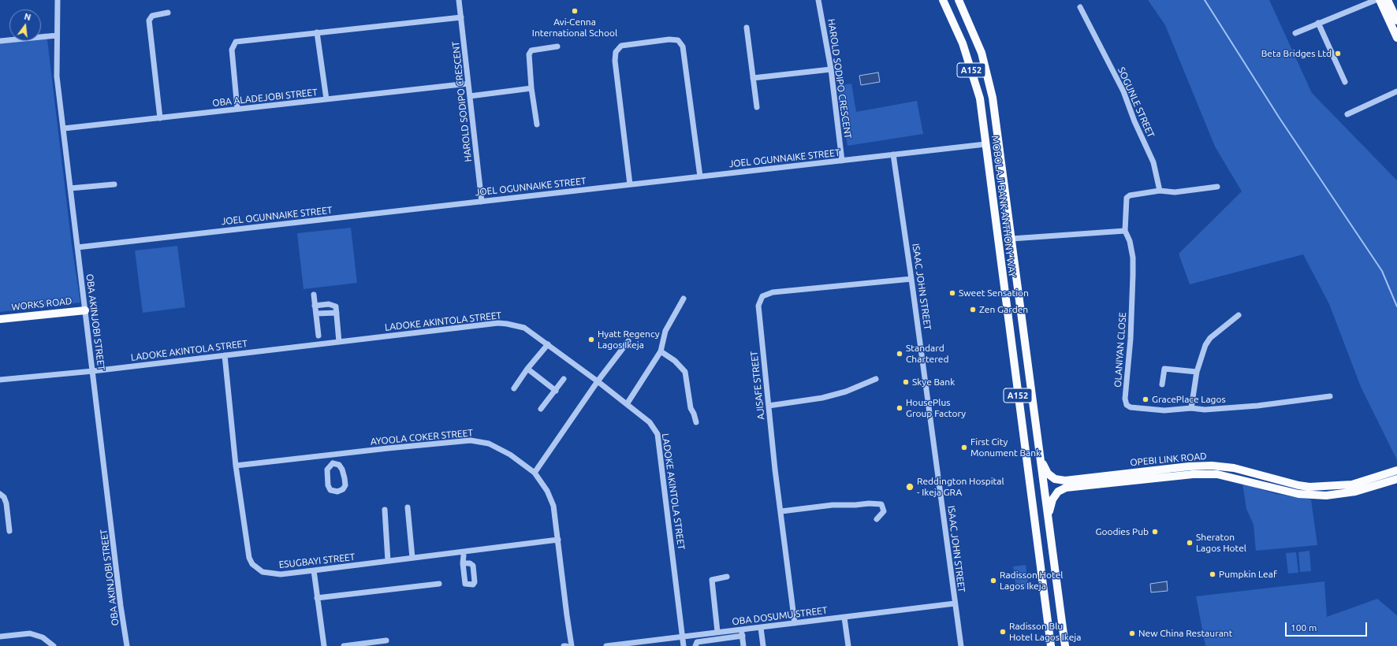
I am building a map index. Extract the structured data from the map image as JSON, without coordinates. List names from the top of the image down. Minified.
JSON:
{"streets":{"main road":["A152","MOBOLAJI BANK-ANTHONY WAY","WORKS ROAD","OPEBI LINK ROAD"],"street":["HAROLD SODIPO CRESCENT","OBA ALADEJOBI STREET","SOGUNLE STREET","JOEL OGUNNAIKE STREET","ISAAC JOHN STREET","LADOKE AKINTOLA STREET","OBA AKINJOBI STREET","OLANIYAN CLOSE","AJISAFE STREET","AYOOLA COKER STREET","ESUGBAYI STREET","OBA DOSUMU STREET"]},"crossings":[["HAROLD SODIPO CRESCENT","OBA ALADEJOBI STREET"],["HAROLD SODIPO CRESCENT","JOEL OGUNNAIKE STREET"],["OBA ALADEJOBI STREET","OBA AKINJOBI STREET"],["JOEL OGUNNAIKE STREET","MOBOLAJI BANK-ANTHONY WAY"],["JOEL OGUNNAIKE STREET","ISAAC JOHN STREET"],["JOEL OGUNNAIKE STREET","OBA AKINJOBI STREET"],["MOBOLAJI BANK-ANTHONY WAY","OPEBI LINK ROAD"],["ISAAC JOHN STREET","AJISAFE STREET"],["ISAAC JOHN STREET","OBA DOSUMU STREET"],["WORKS ROAD","OBA AKINJOBI STREET"],["LADOKE AKINTOLA STREET","OBA AKINJOBI STREET"],["LADOKE AKINTOLA STREET","ESUGBAYI STREET"],["LADOKE AKINTOLA STREET","OBA DOSUMU STREET"],["AJISAFE STREET","OBA DOSUMU STREET"],["AYOOLA COKER STREET","ESUGBAYI STREET"]],"places":["Avi-Cenna International School","Beta Bridges Ltd","Sweet Sensation","Zen Garden","Hyatt Regency Lagos Ikeja","Standard Chartered","Skye Bank","GracePlace Lagos","HousePlus Group Factory","First City Monument Bank","Reddington Hospital - Ikeja GRA","Goodies Pub","Sheraton Lagos Hotel","Pumpkin Leaf","Radisson Hotel Lagos Ikeja","Radisson Blu Hotel Lagos Ikeja","New China Restaurant"],"scale_bar":"100 m","north":"top"}
